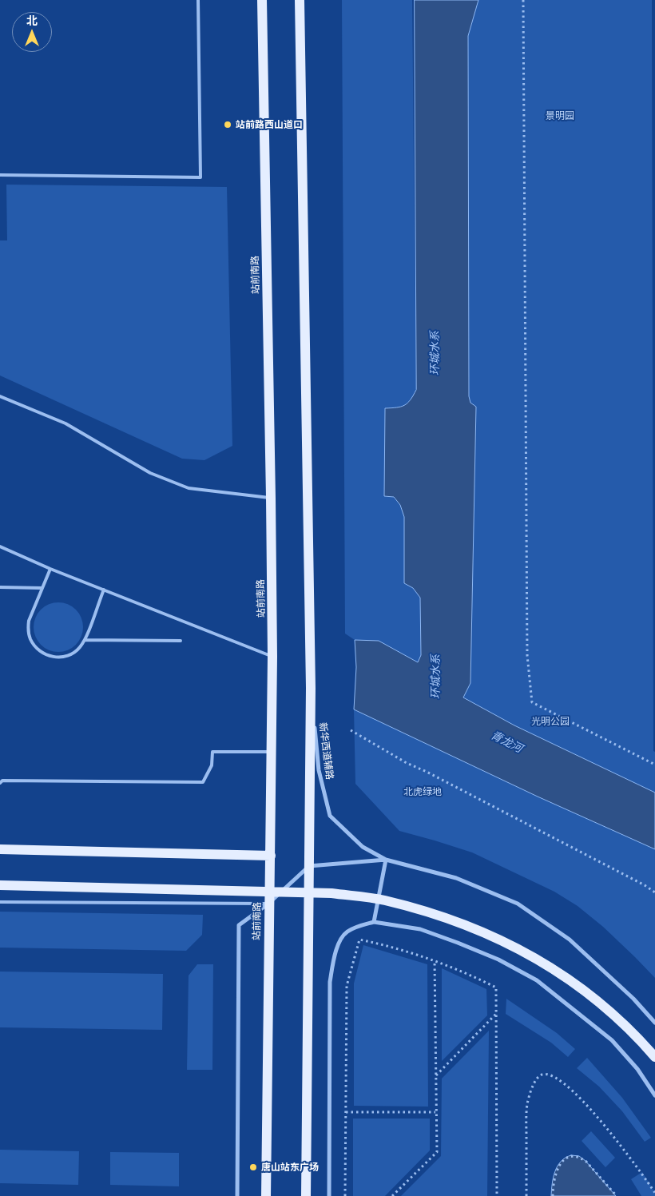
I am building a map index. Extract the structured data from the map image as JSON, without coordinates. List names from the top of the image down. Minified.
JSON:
{"streets":{"main road":["站前南路"],"street":["新华西道辅路"]},"water":["环城水系","青龙河"],"parks":["景明园","光明公园","北虎绿地"],"places":["站前路西山道口","唐山站东广场"],"north":"top"}
